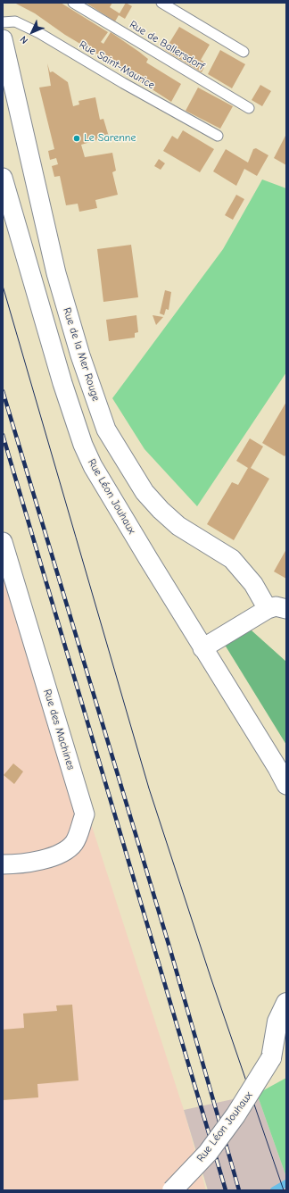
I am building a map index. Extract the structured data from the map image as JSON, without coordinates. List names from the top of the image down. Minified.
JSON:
{"streets":{"street":["Rue de la Mer Rouge","Rue Léon Jouhaux","Rue des Machines"],"lane":["Rue de Ballersdorf","Rue Saint-Maurice"]},"places":["Le Sarenne"],"north":"bottom left"}
